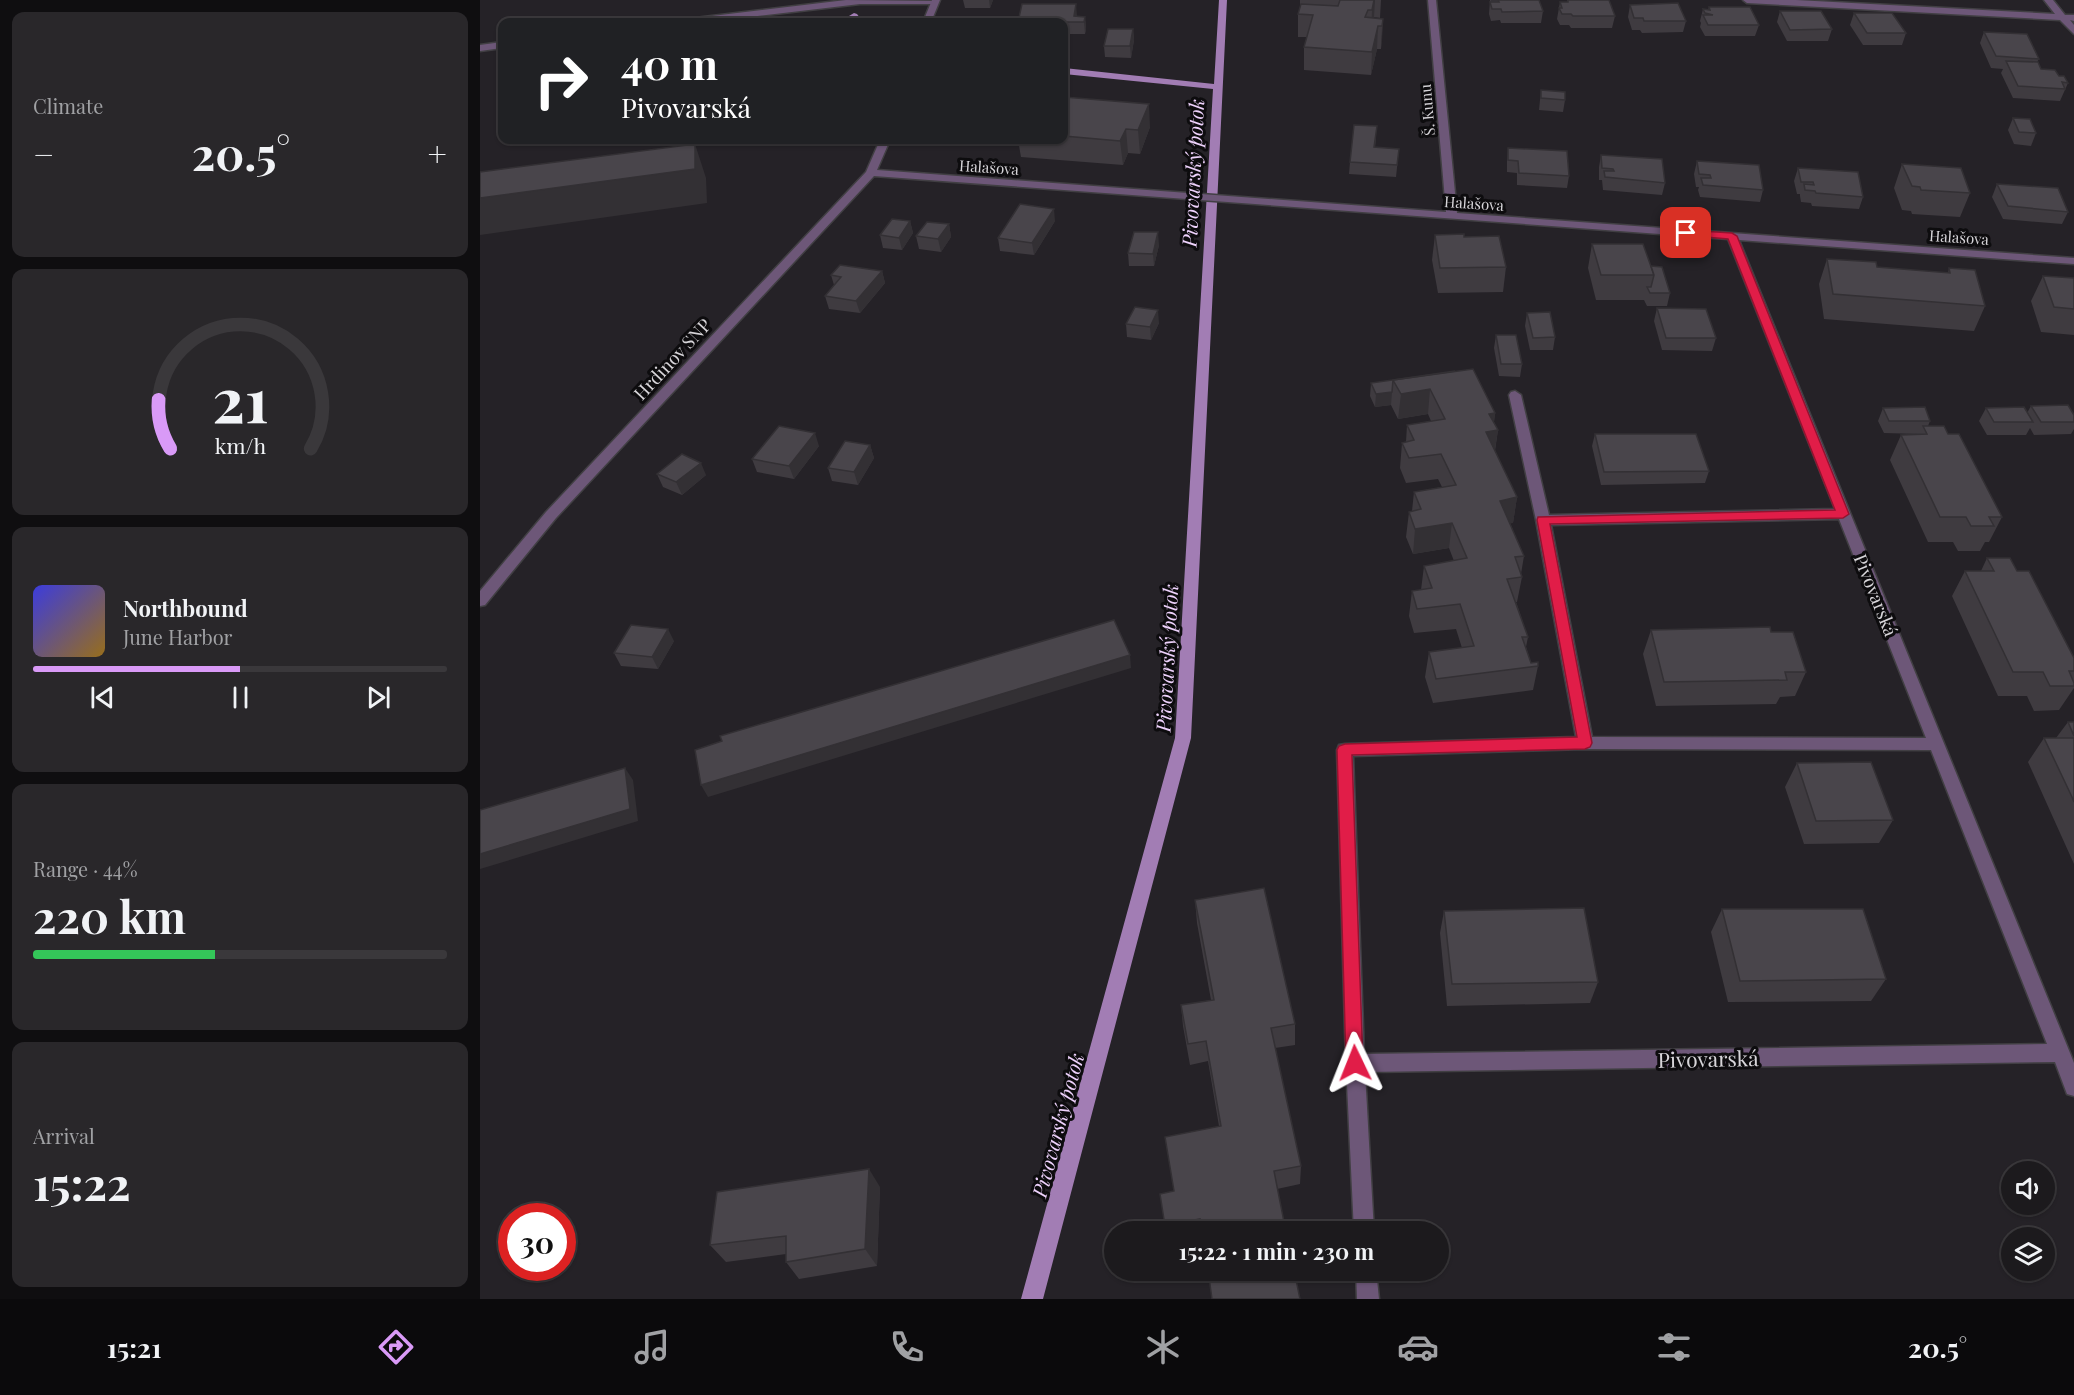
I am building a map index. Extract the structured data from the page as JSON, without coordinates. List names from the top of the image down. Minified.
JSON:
{"streets":{"street":["Š. Kunu","Halašova","Hrdinov SNP","Pivovarská"]},"crossings":[["Š. Kunu","Halašova"],["Halašova","Hrdinov SNP"],["Halašova","Pivovarská"]],"water":["Pivovarský potok"],"page":{"tile":["Climate",["Range · 44%","220 km"],["Arrival","15:22"]],"turn":["40 m","Pivovarská"],"heat":["−","20.5°","+"],"song":["Northbound","June Harbor"],"limit":"30","trip":"15:22 · 1 min · 230 m","tabs":["15:21","20.5°"],"gauge":["21","km/h"]}}
